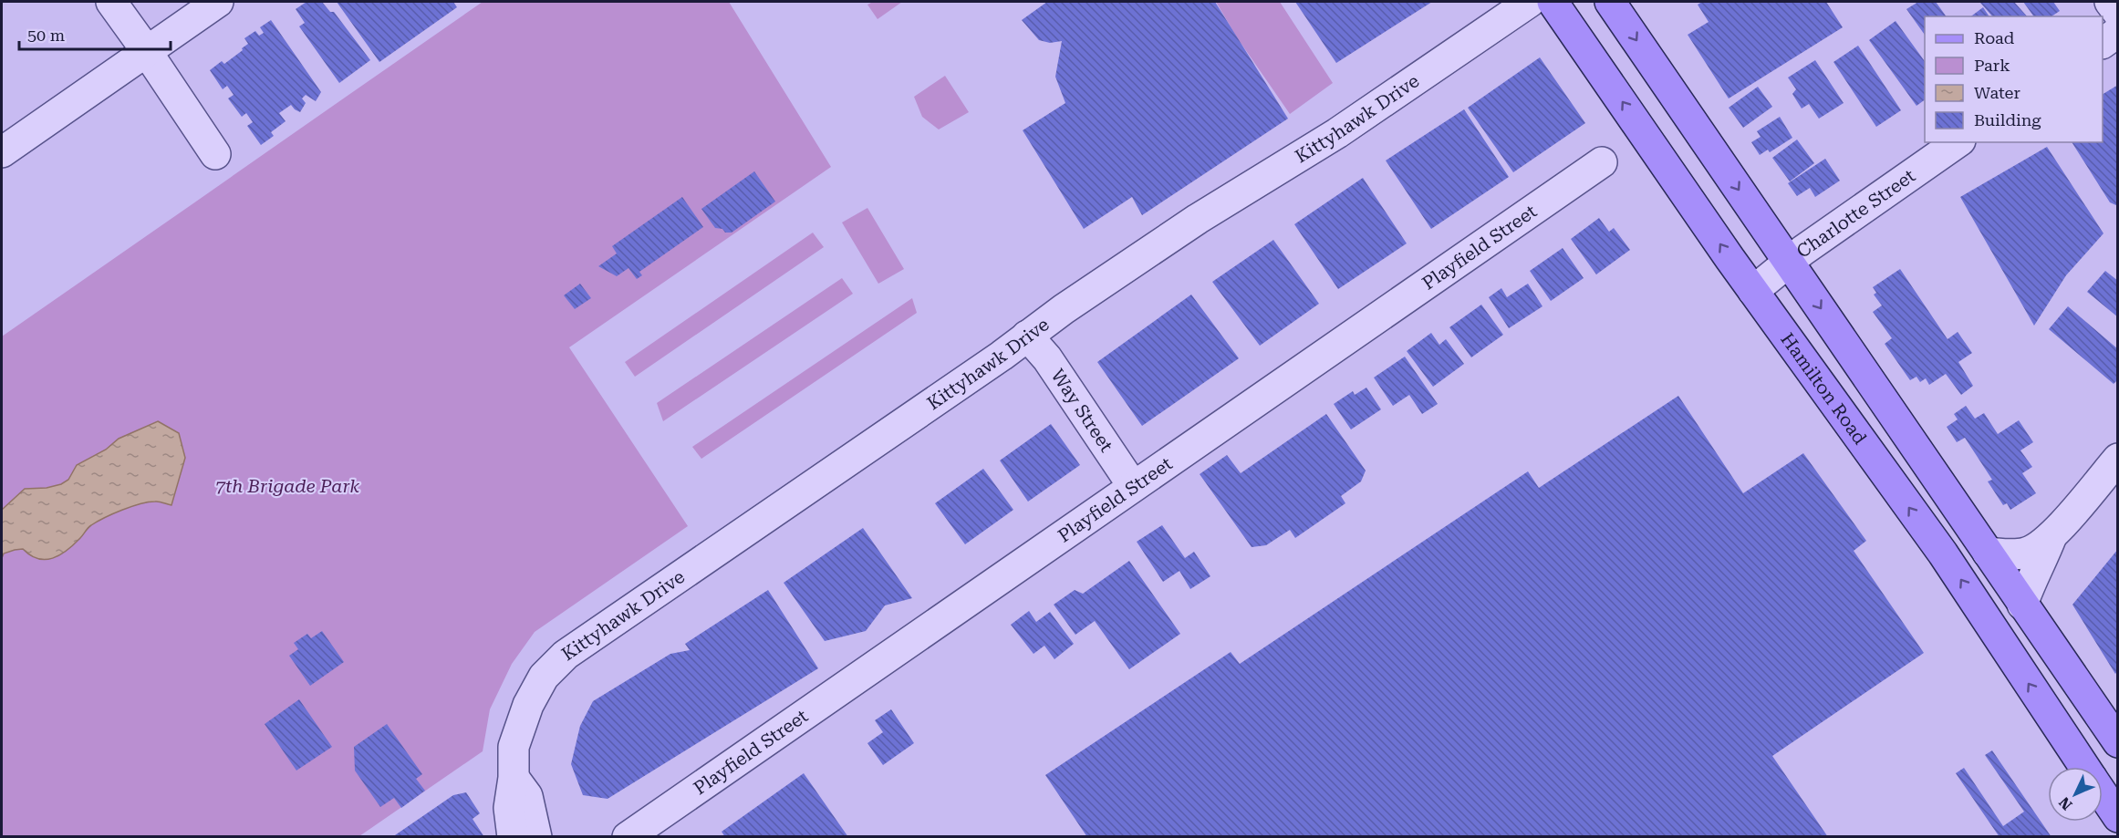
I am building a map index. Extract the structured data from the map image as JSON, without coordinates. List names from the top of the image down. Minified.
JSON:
{"streets":{"main road":["Hamilton Road"],"street":["Kittyhawk Drive","Charlotte Street","Playfield Street","Way Street"]},"crossings":[["Kittyhawk Drive","Way Street"],["Charlotte Street","Hamilton Road"],["Playfield Street","Way Street"]],"parks":["7th Brigade Park"],"legend":["Road","Park","Water","Building"],"scale_bar":"50 m","north":"bottom left"}
